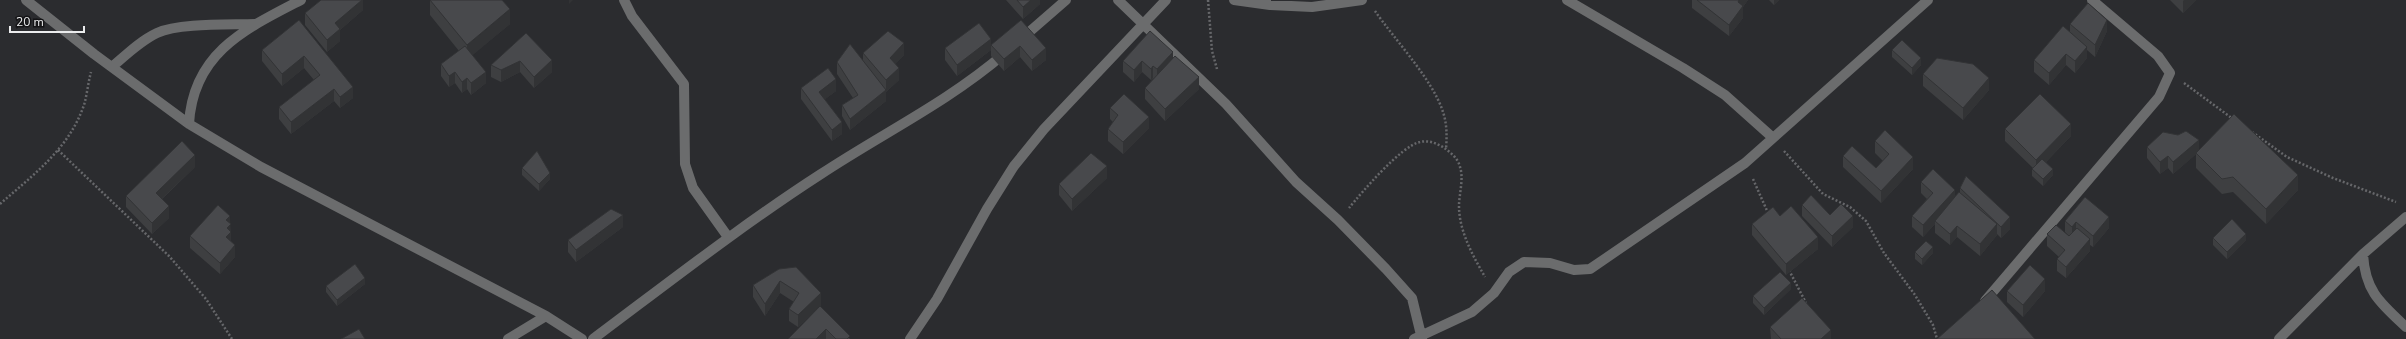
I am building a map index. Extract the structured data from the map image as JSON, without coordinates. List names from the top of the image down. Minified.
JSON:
{"scale_bar":"20 m"}
